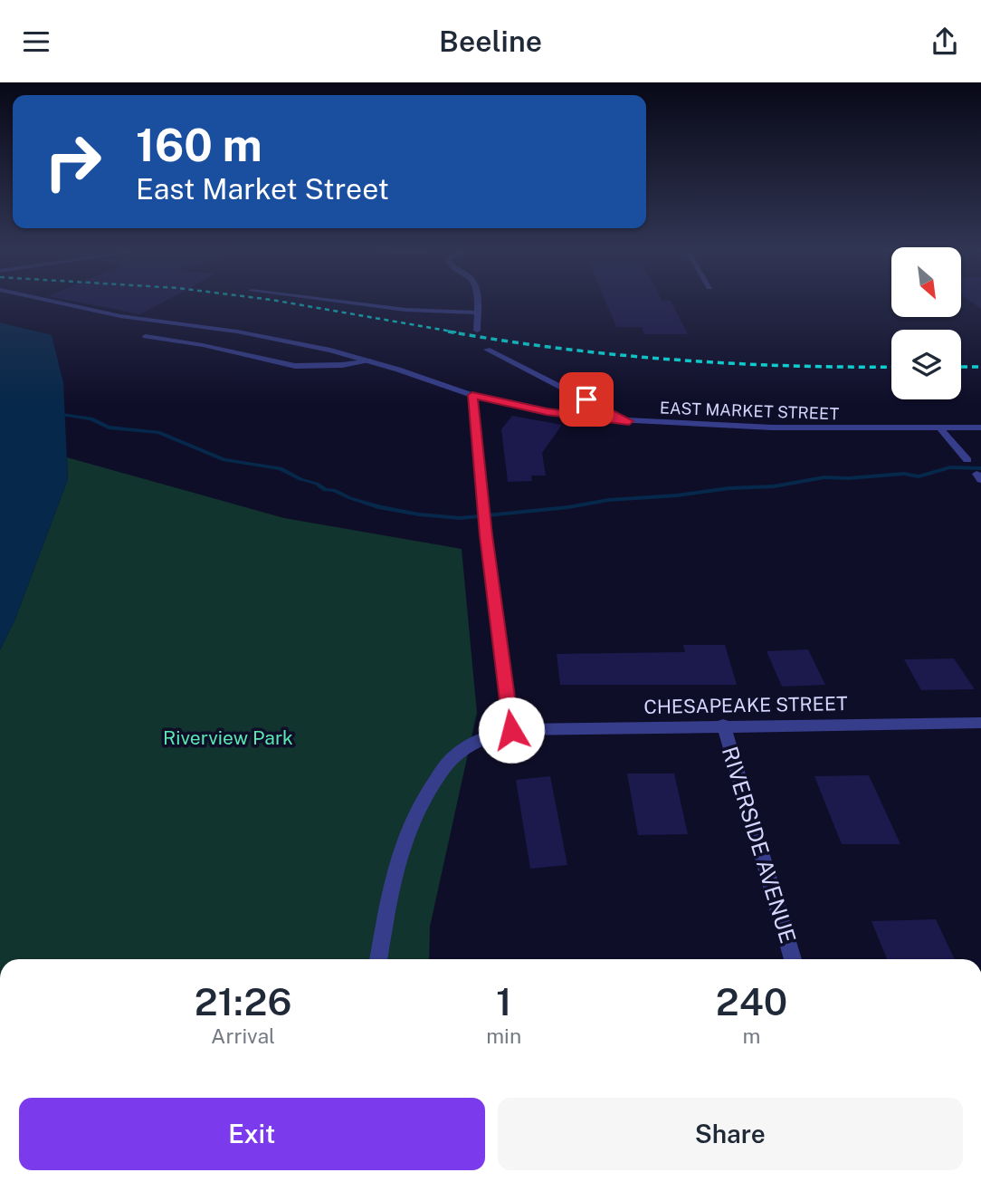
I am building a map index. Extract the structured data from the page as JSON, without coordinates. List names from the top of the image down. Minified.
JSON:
{"streets":{"street":["EAST MARKET STREET","CHESAPEAKE STREET","RIVERSIDE AVENUE"]},"crossings":[["CHESAPEAKE STREET","RIVERSIDE AVENUE"]],"parks":["Riverview Park"],"north":"bottom right","page":{"header":"Beeline","turn":["160 m","East Market Street"],"eta":["21:26","Arrival","1","min","240","m"],"buttons":["Exit","Share"]}}
